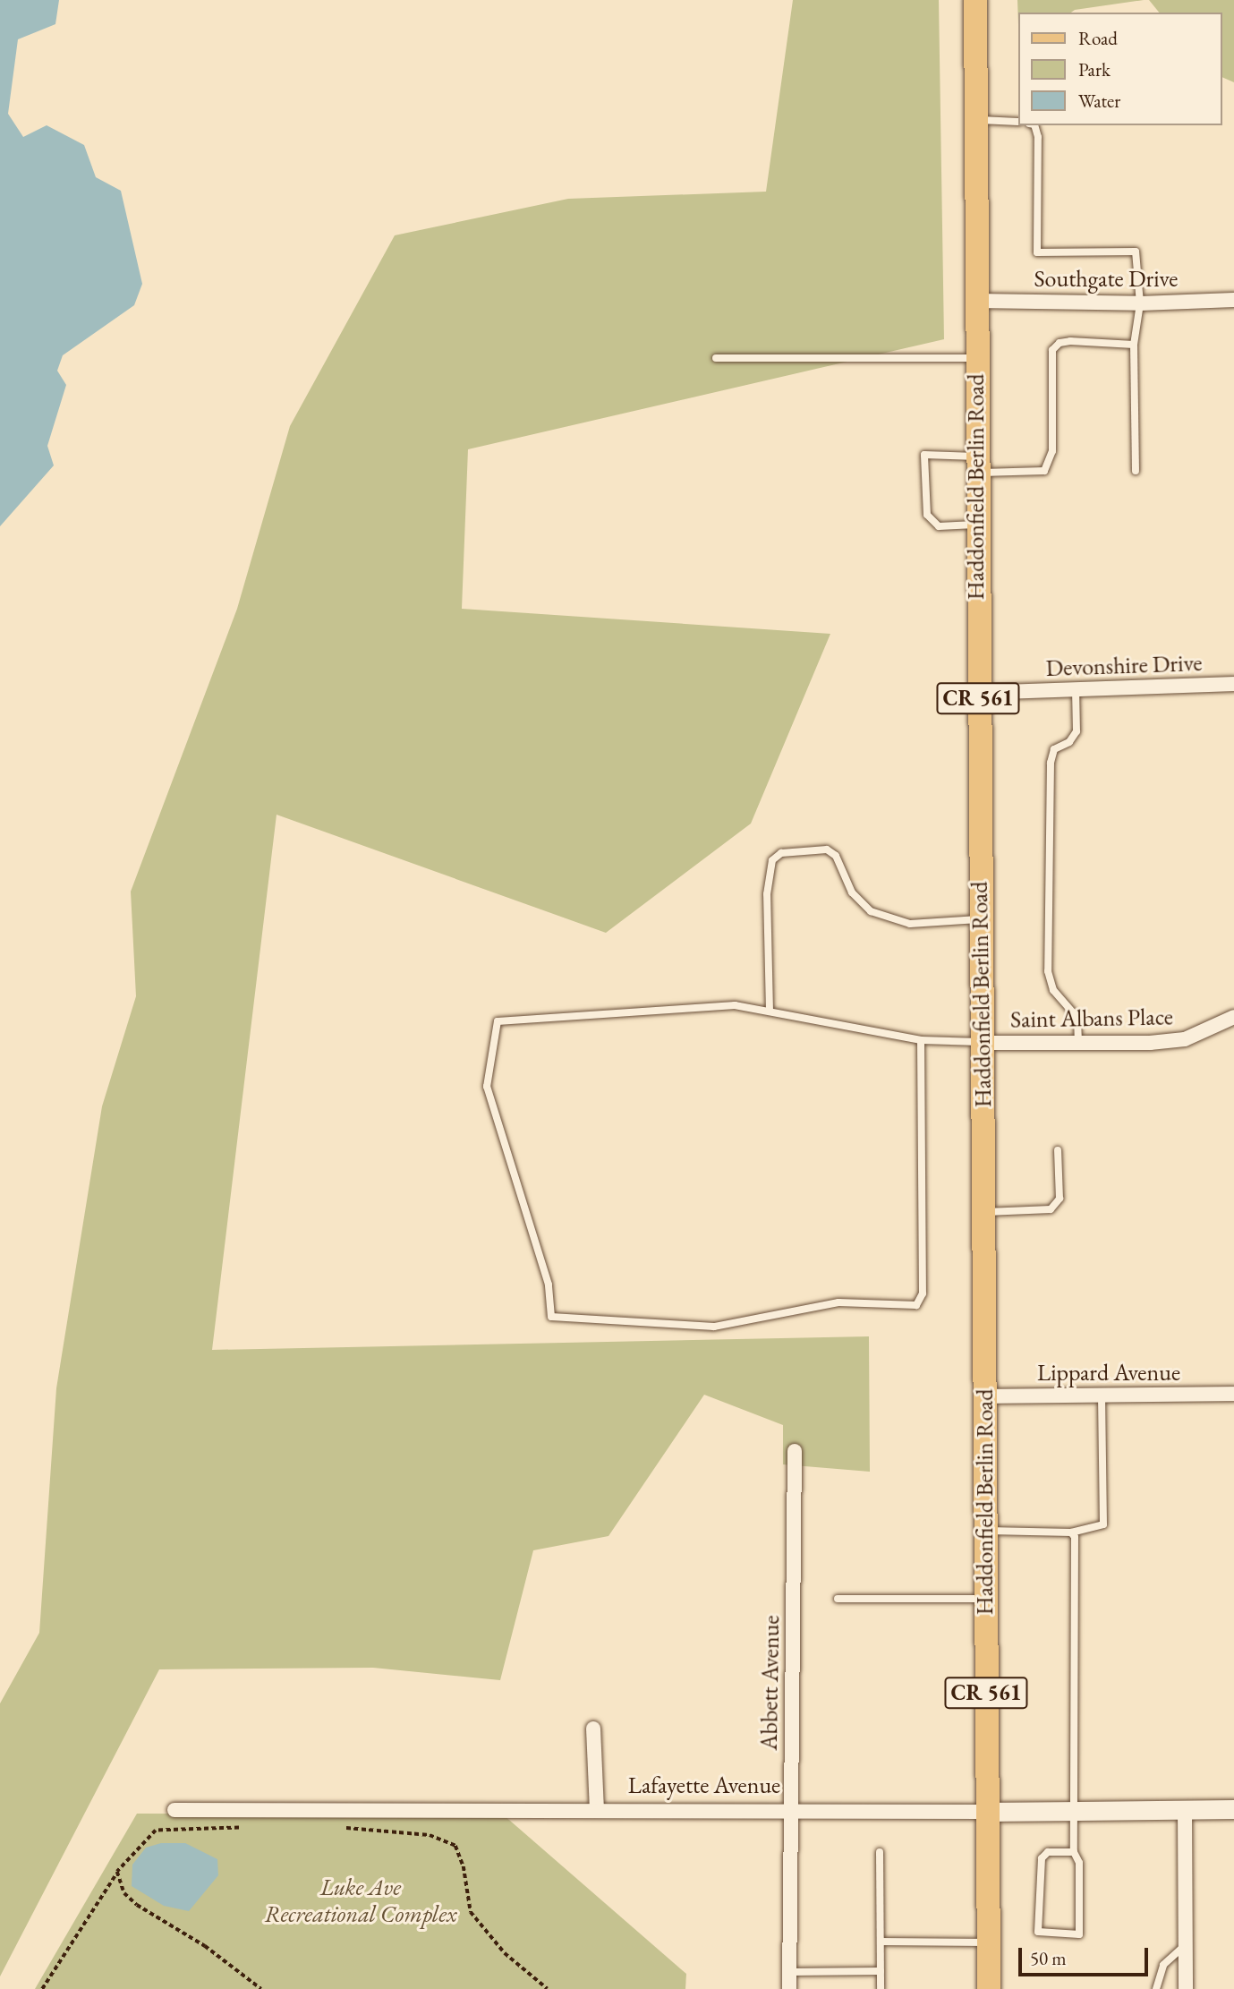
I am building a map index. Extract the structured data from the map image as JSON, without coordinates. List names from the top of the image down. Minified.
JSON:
{"streets":{"main road":["Haddonfield Berlin Road","CR 561"],"street":["Southgate Drive","Devonshire Drive","Saint Albans Place","Lippard Avenue","Abbett Avenue","Lafayette Avenue"]},"crossings":[["Southgate Drive","Haddonfield Berlin Road"],["Haddonfield Berlin Road","Devonshire Drive"],["Haddonfield Berlin Road","Saint Albans Place"],["Haddonfield Berlin Road","Lippard Avenue"],["Haddonfield Berlin Road","Lafayette Avenue"],["Abbett Avenue","Lafayette Avenue"]],"parks":["Luke Ave Recreational Complex"],"legend":["Road","Park","Water"],"scale_bar":"50 m"}
